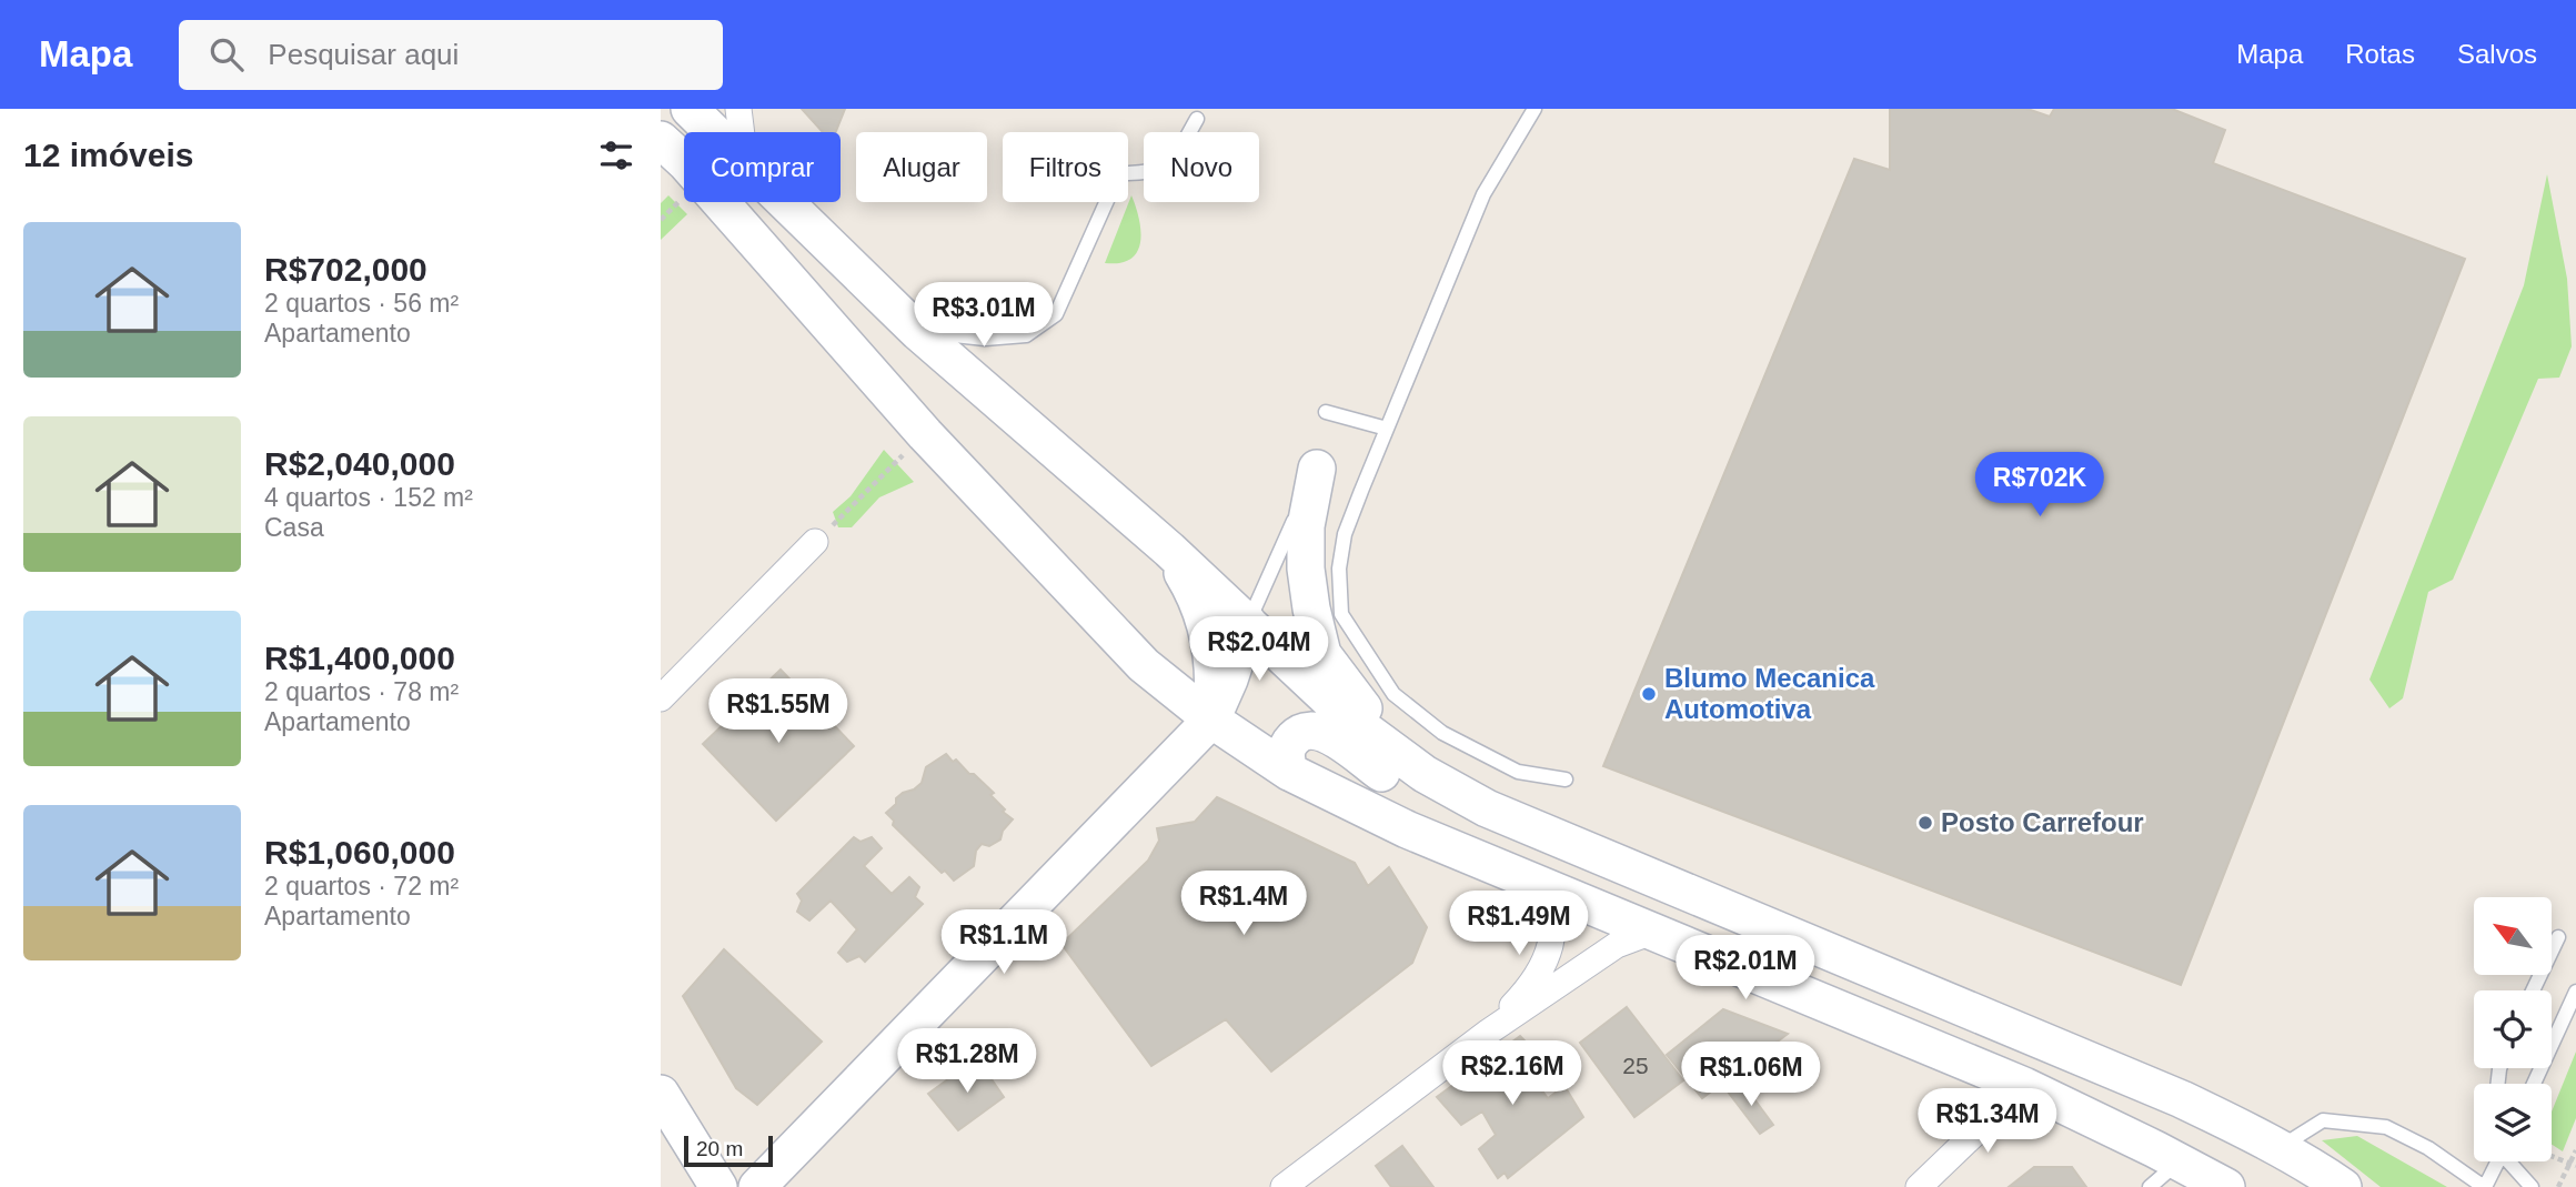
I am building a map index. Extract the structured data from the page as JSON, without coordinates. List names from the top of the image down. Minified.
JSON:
{"places":["Blumo Mecanica Automotiva","Posto Carrefour"],"house_numbers":["25"],"scale_bar":"20 m","north":"top left","page":{"header":"Mapa","search":"Pesquisar aqui","nav":["Mapa","Rotas","Salvos"],"heading":"12 imóveis","chip":["Comprar","Alugar","Filtros","Novo"],"list":[{"name":"R$702,000","note":"2 quartos · 56 m² · Apartamento"},{"name":"R$2,040,000","note":"4 quartos · 152 m² · Casa"},{"name":"R$1,400,000","note":"2 quartos · 78 m² · Apartamento"},{"name":"R$1,060,000","note":"2 quartos · 72 m² · Apartamento"}],"price":["R$3.01M","R$702K","R$2.04M","R$1.55M","R$1.4M","R$1.49M","R$1.1M","R$2.01M","R$1.28M","R$2.16M","R$1.06M","R$1.34M"],"scale":"20 m"}}
